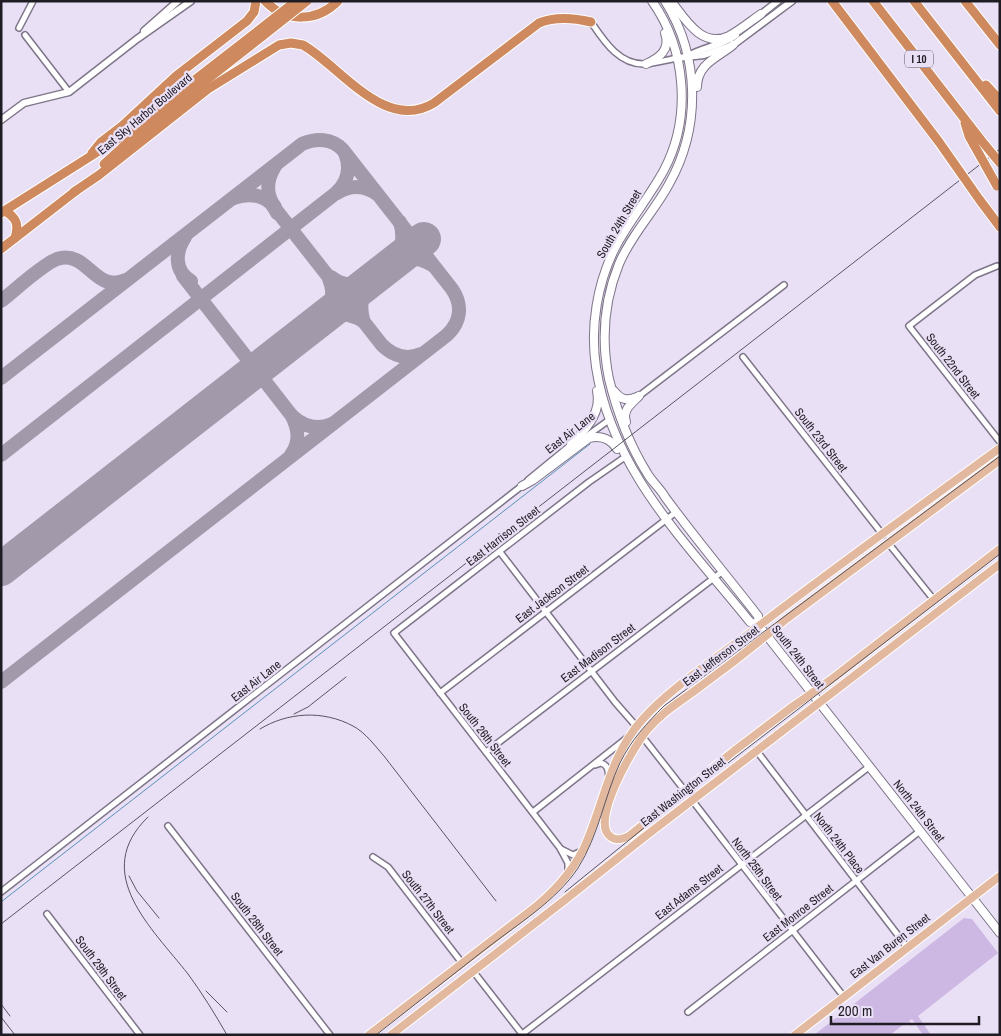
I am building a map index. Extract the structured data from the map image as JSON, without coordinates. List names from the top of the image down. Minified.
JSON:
{"streets":{"highway":["I 10","East Sky Harbor Boulevard"],"main road":["South 24th Street","East Jefferson Street","East Washington Street","North 24th Street","East Van Buren Street"],"street":["South 22nd Street","East Air Lane","South 23rd Street","East Harrison Street","East Jackson Street","East Madison Street","South 26th Street","North 24th Place","North 25th Street","East Adams Street","South 27th Street","East Monroe Street","South 28th Street","South 29th Street"]},"crossings":[["South 24th Street","East Air Lane"],["South 24th Street","East Harrison Street"],["South 24th Street","East Jackson Street"],["South 24th Street","East Madison Street"],["South 24th Street","East Jefferson Street"],["South 24th Street","East Washington Street"],["South 24th Street","North 24th Street"],["South 23rd Street","East Jefferson Street"],["East Harrison Street","South 26th Street"],["East Jackson Street","South 26th Street"],["East Madison Street","South 26th Street"],["East Jefferson Street","South 26th Street"],["East Jefferson Street","East Washington Street"],["East Jefferson Street","South 27th Street"],["East Washington Street","North 24th Street"],["East Washington Street","North 24th Place"],["East Washington Street","North 25th Street"],["North 24th Street","East Adams Street"],["North 24th Street","East Monroe Street"],["North 24th Street","East Van Buren Street"],["North 24th Place","East Adams Street"],["North 24th Place","East Monroe Street"],["North 24th Place","East Van Buren Street"],["North 25th Street","East Adams Street"],["North 25th Street","East Monroe Street"],["North 25th Street","East Van Buren Street"]],"scale_bar":"200 m"}
